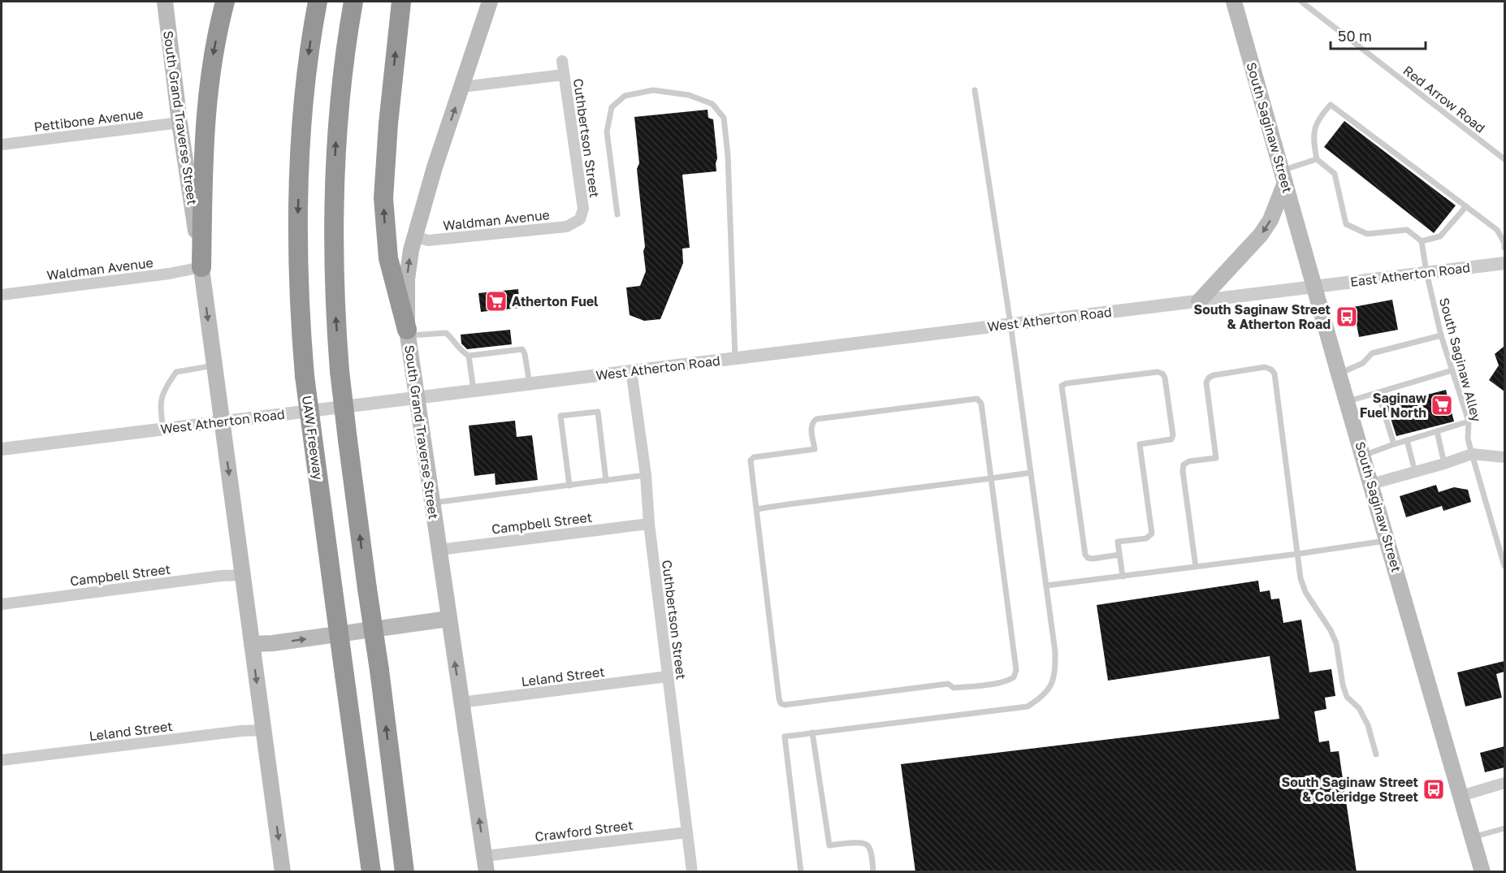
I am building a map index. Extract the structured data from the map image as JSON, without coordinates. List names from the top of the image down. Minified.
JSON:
{"streets":{"highway":["UAW Freeway"],"main road":["South Grand Traverse Street","South Saginaw Street"],"street":["Pettibone Avenue","Cuthbertson Street","Waldman Avenue","East Atherton Road","West Atherton Road","Campbell Street","Leland Street","Crawford Street"],"lane":["Red Arrow Road","South Saginaw Alley"]},"crossings":[["South Grand Traverse Street","Pettibone Avenue"],["South Grand Traverse Street","Waldman Avenue"],["South Grand Traverse Street","West Atherton Road"],["South Grand Traverse Street","Campbell Street"],["South Grand Traverse Street","Leland Street"],["South Grand Traverse Street","Crawford Street"],["South Saginaw Street","East Atherton Road"],["South Saginaw Street","West Atherton Road"],["Cuthbertson Street","Waldman Avenue"],["Cuthbertson Street","West Atherton Road"],["Cuthbertson Street","Campbell Street"],["Cuthbertson Street","Leland Street"],["Cuthbertson Street","Crawford Street"],["East Atherton Road","West Atherton Road"],["East Atherton Road","South Saginaw Alley"]],"places":{"supermarket":["Atherton Fuel","Saginaw Fuel North"],"bus stop":["South Saginaw Street & Atherton Road","South Saginaw Street & Coleridge Street"]},"scale_bar":"50 m"}
